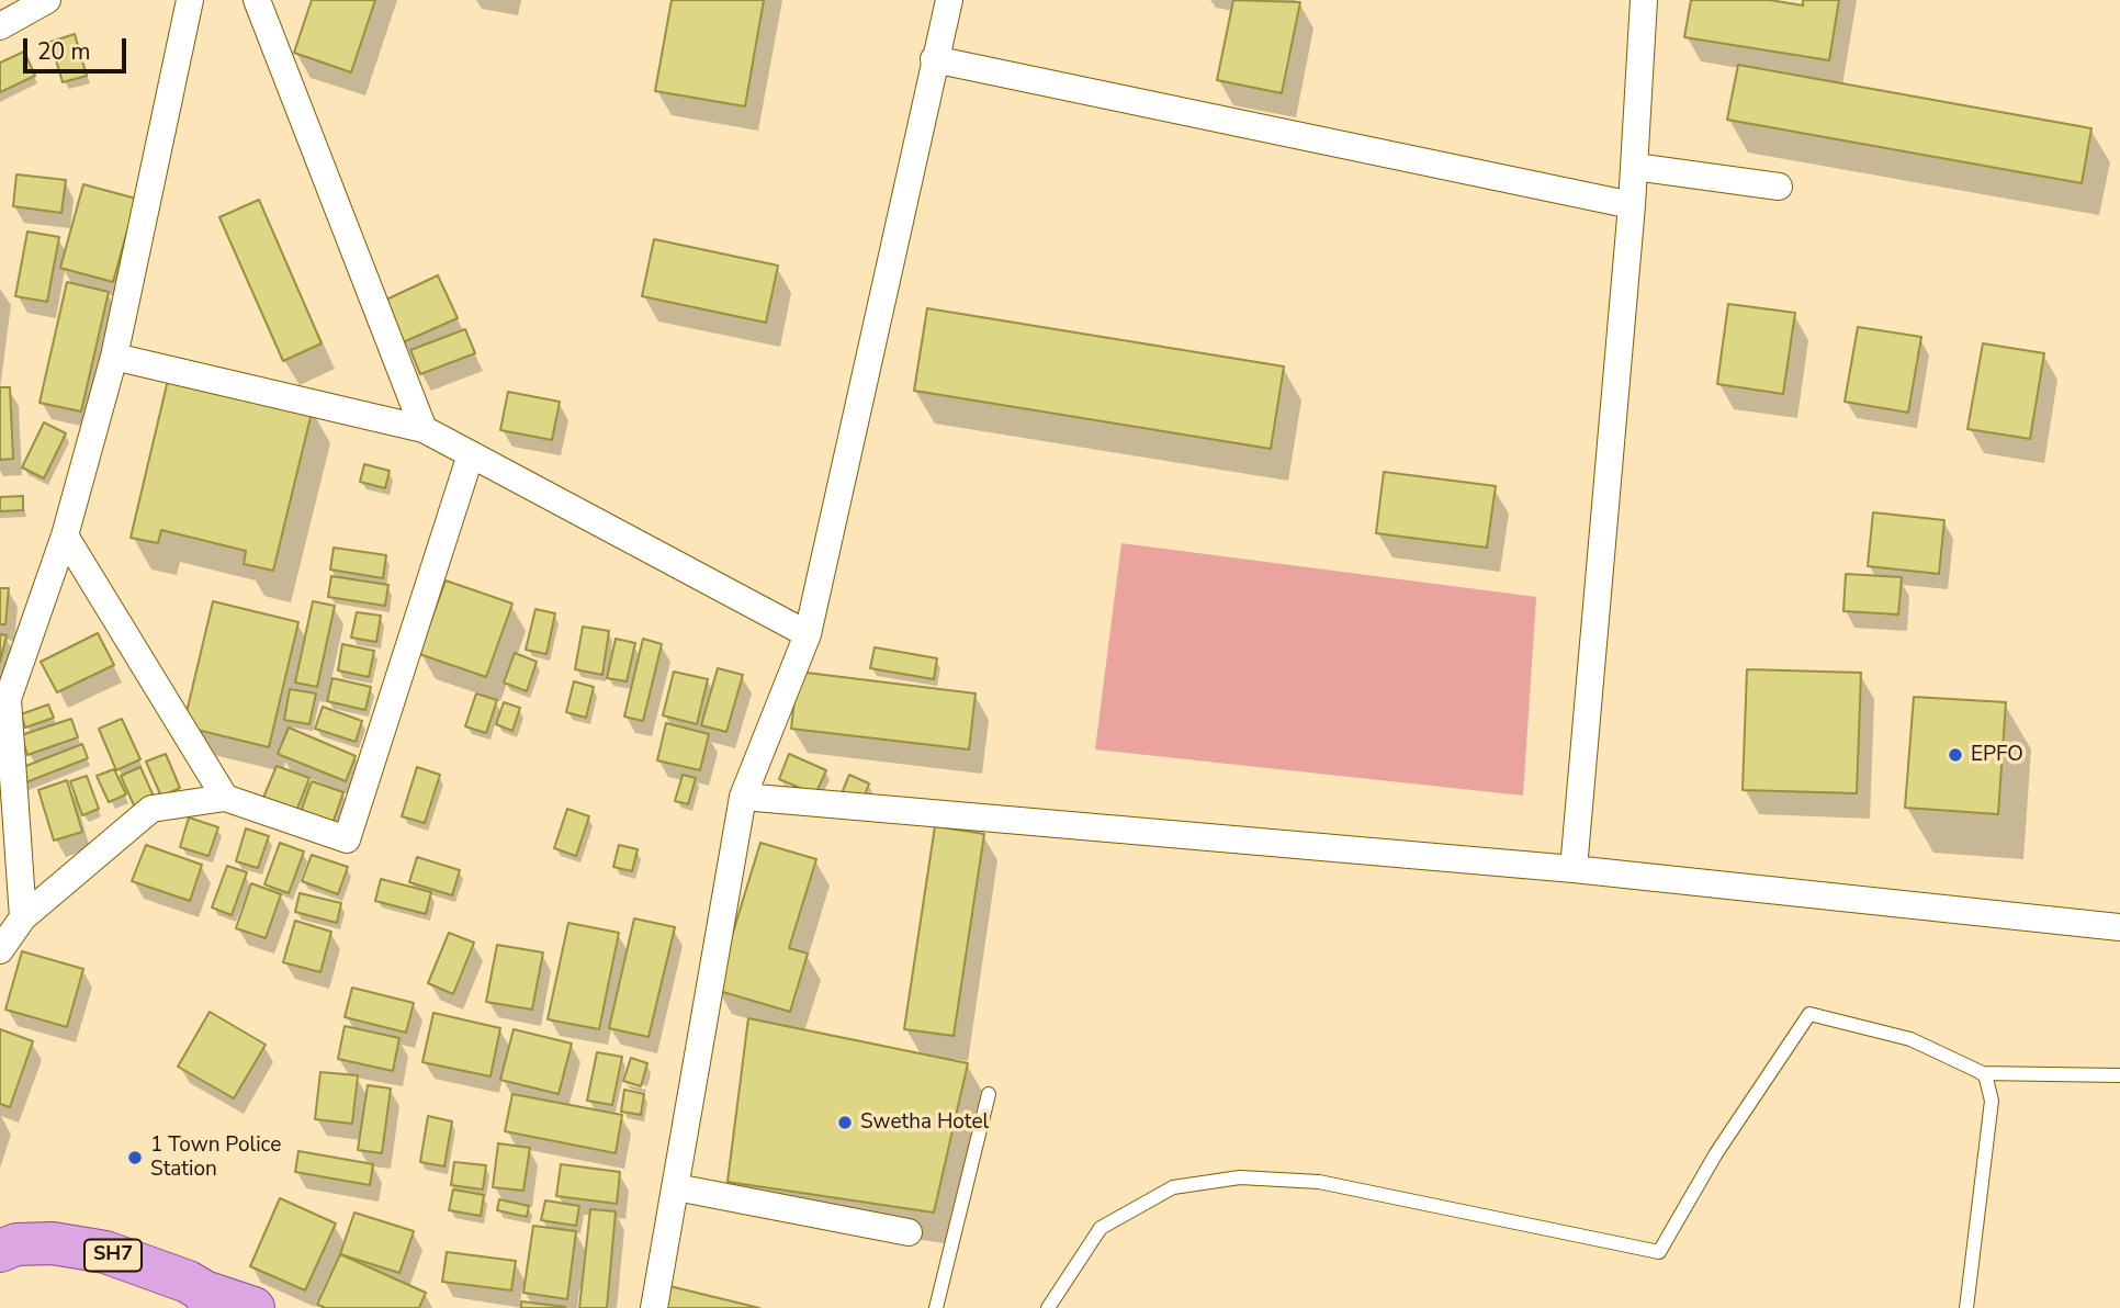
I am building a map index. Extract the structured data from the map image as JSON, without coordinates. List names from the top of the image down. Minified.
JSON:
{"streets":{"main road":["SH7"]},"places":["EPFO","Swetha Hotel","1 Town Police Station"],"scale_bar":"20 m"}
